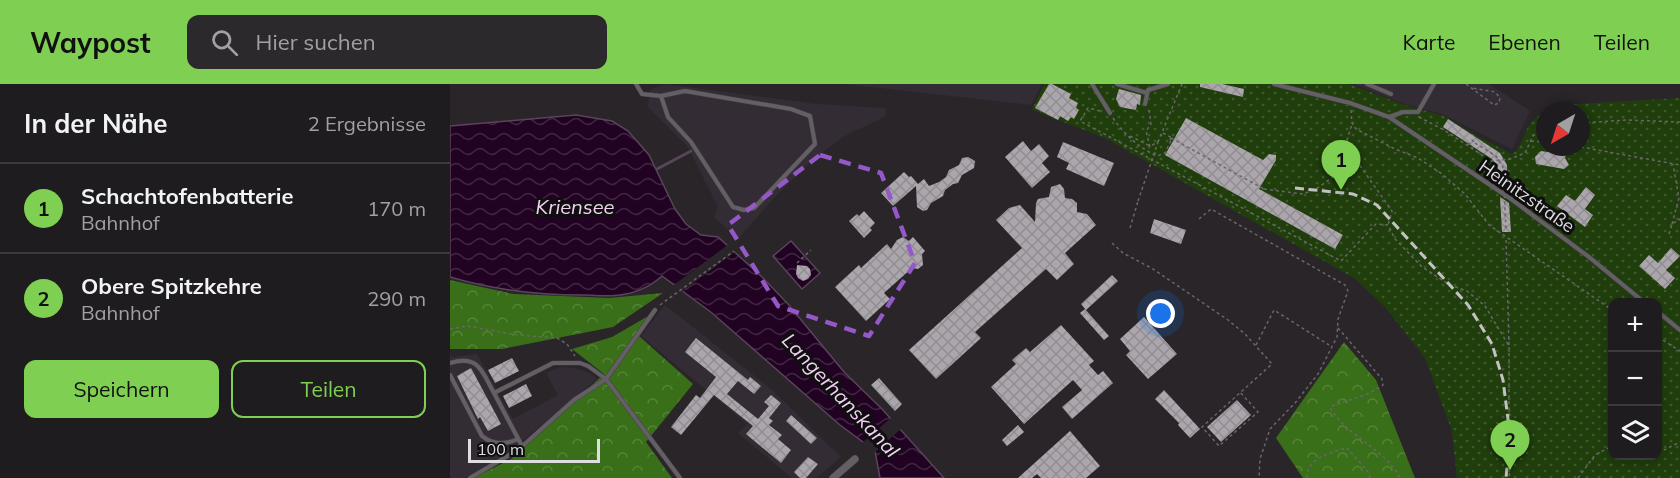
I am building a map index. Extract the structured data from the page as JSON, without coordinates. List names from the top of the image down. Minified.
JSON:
{"streets":{"lane":["Heinitzstraße"]},"water":["Kriensee","Langerhanskanal"],"scale_bar":"100 m","north":"bottom left","page":{"header":"Waypost","search":"Hier suchen","nav":["Karte","Ebenen","Teilen"],"heading":["In der Nähe","2 Ergebnisse"],"pins":["1","2"],"list":[{"mark":"1","name":"Schachtofenbatterie","note":"Bahnhof","value":"170 m"},{"mark":"2","name":"Obere Spitzkehre","note":"Bahnhof","value":"290 m"}],"map_buttons":["+","−"],"buttons":["Speichern","Teilen"],"scale":"100 m"}}
